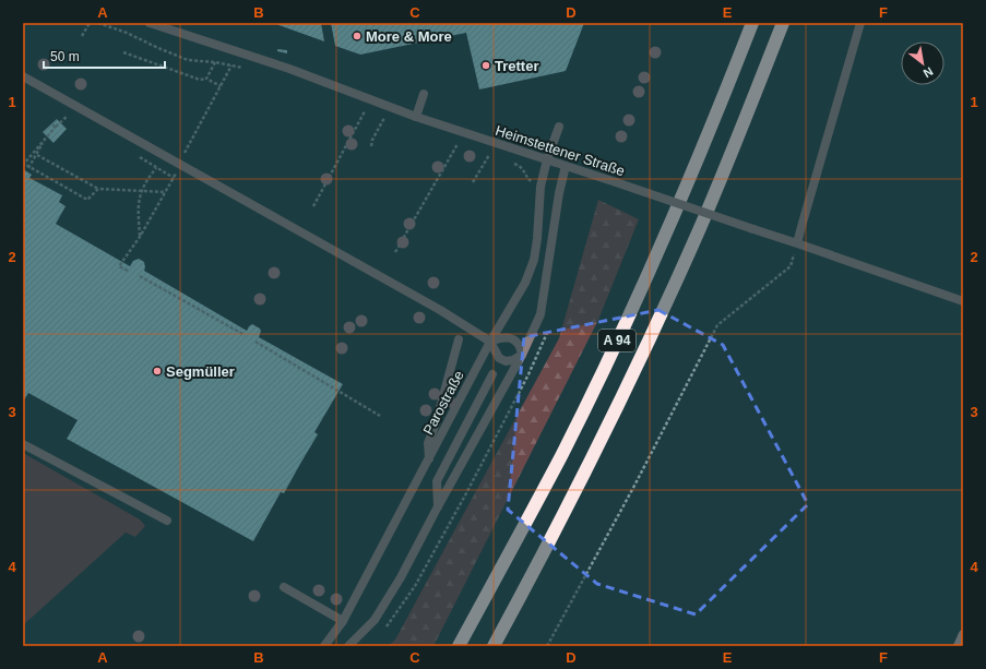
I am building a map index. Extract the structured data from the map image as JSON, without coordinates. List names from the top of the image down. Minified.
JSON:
{"streets":{"highway":["A 94"],"street":["Heimstettener Straße","Parostraße"]},"crossings":[["Heimstettener Straße","Parostraße"]],"places":["More & More","Tretter","Segmüller"],"scale_bar":"50 m","north":"bottom right","grid":{"columns":["A","B","C","D","E","F"],"rows":["1","2","3","4"]}}
